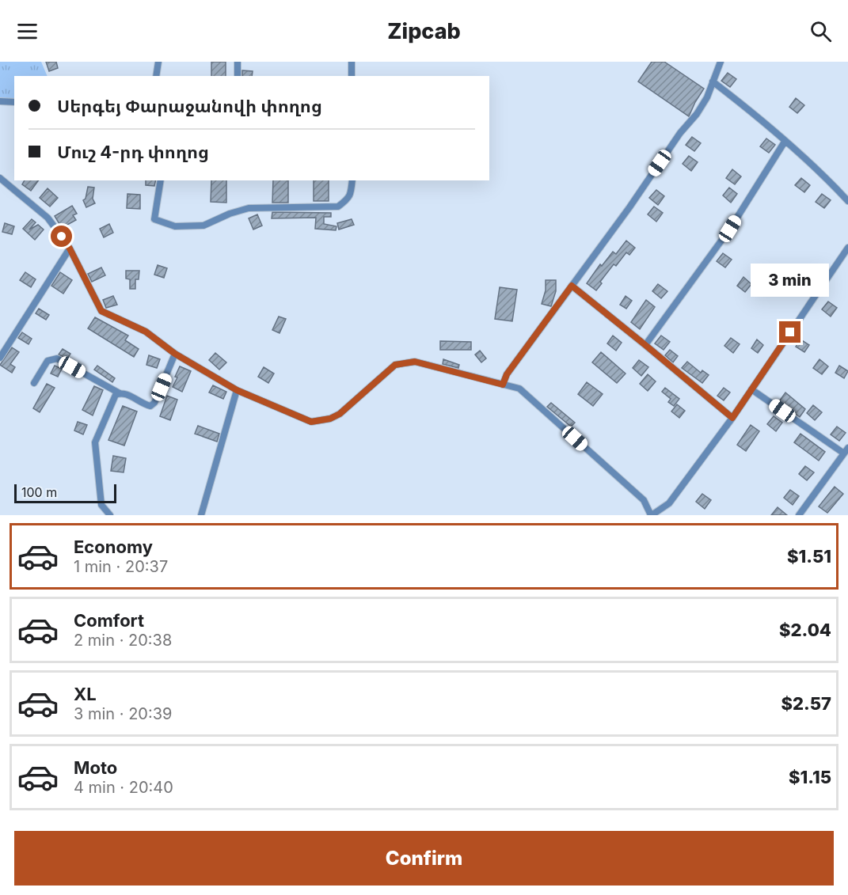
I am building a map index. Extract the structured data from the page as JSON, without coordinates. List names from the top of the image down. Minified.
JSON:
{"scale_bar":"100 m","page":{"header":"Zipcab","banner":["Սերգեյ Փարաջանովի փողոց","Մուշ 4-րդ փողոց"],"bubble":"3 min","scale":"100 m","list":[{"name":"Economy","note":"1 min · 20:37","value":"$1.51"},{"name":"Comfort","note":"2 min · 20:38","value":"$2.04"},{"name":"XL","note":"3 min · 20:39","value":"$2.57"},{"name":"Moto","note":"4 min · 20:40","value":"$1.15"}],"buttons":"Confirm"}}
